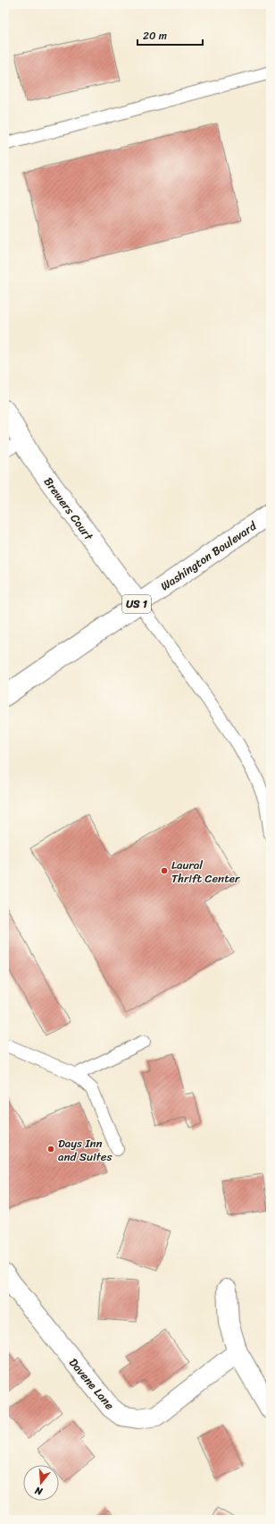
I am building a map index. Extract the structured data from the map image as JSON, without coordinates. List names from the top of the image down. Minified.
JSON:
{"streets":{"street":["Brewers Court","Washington Boulevard","US 1","Davene Lane"]},"crossings":[["Brewers Court","Washington Boulevard"]],"places":["Laural Thrift Center","Days Inn and Suites"],"scale_bar":"20 m","north":"bottom"}
